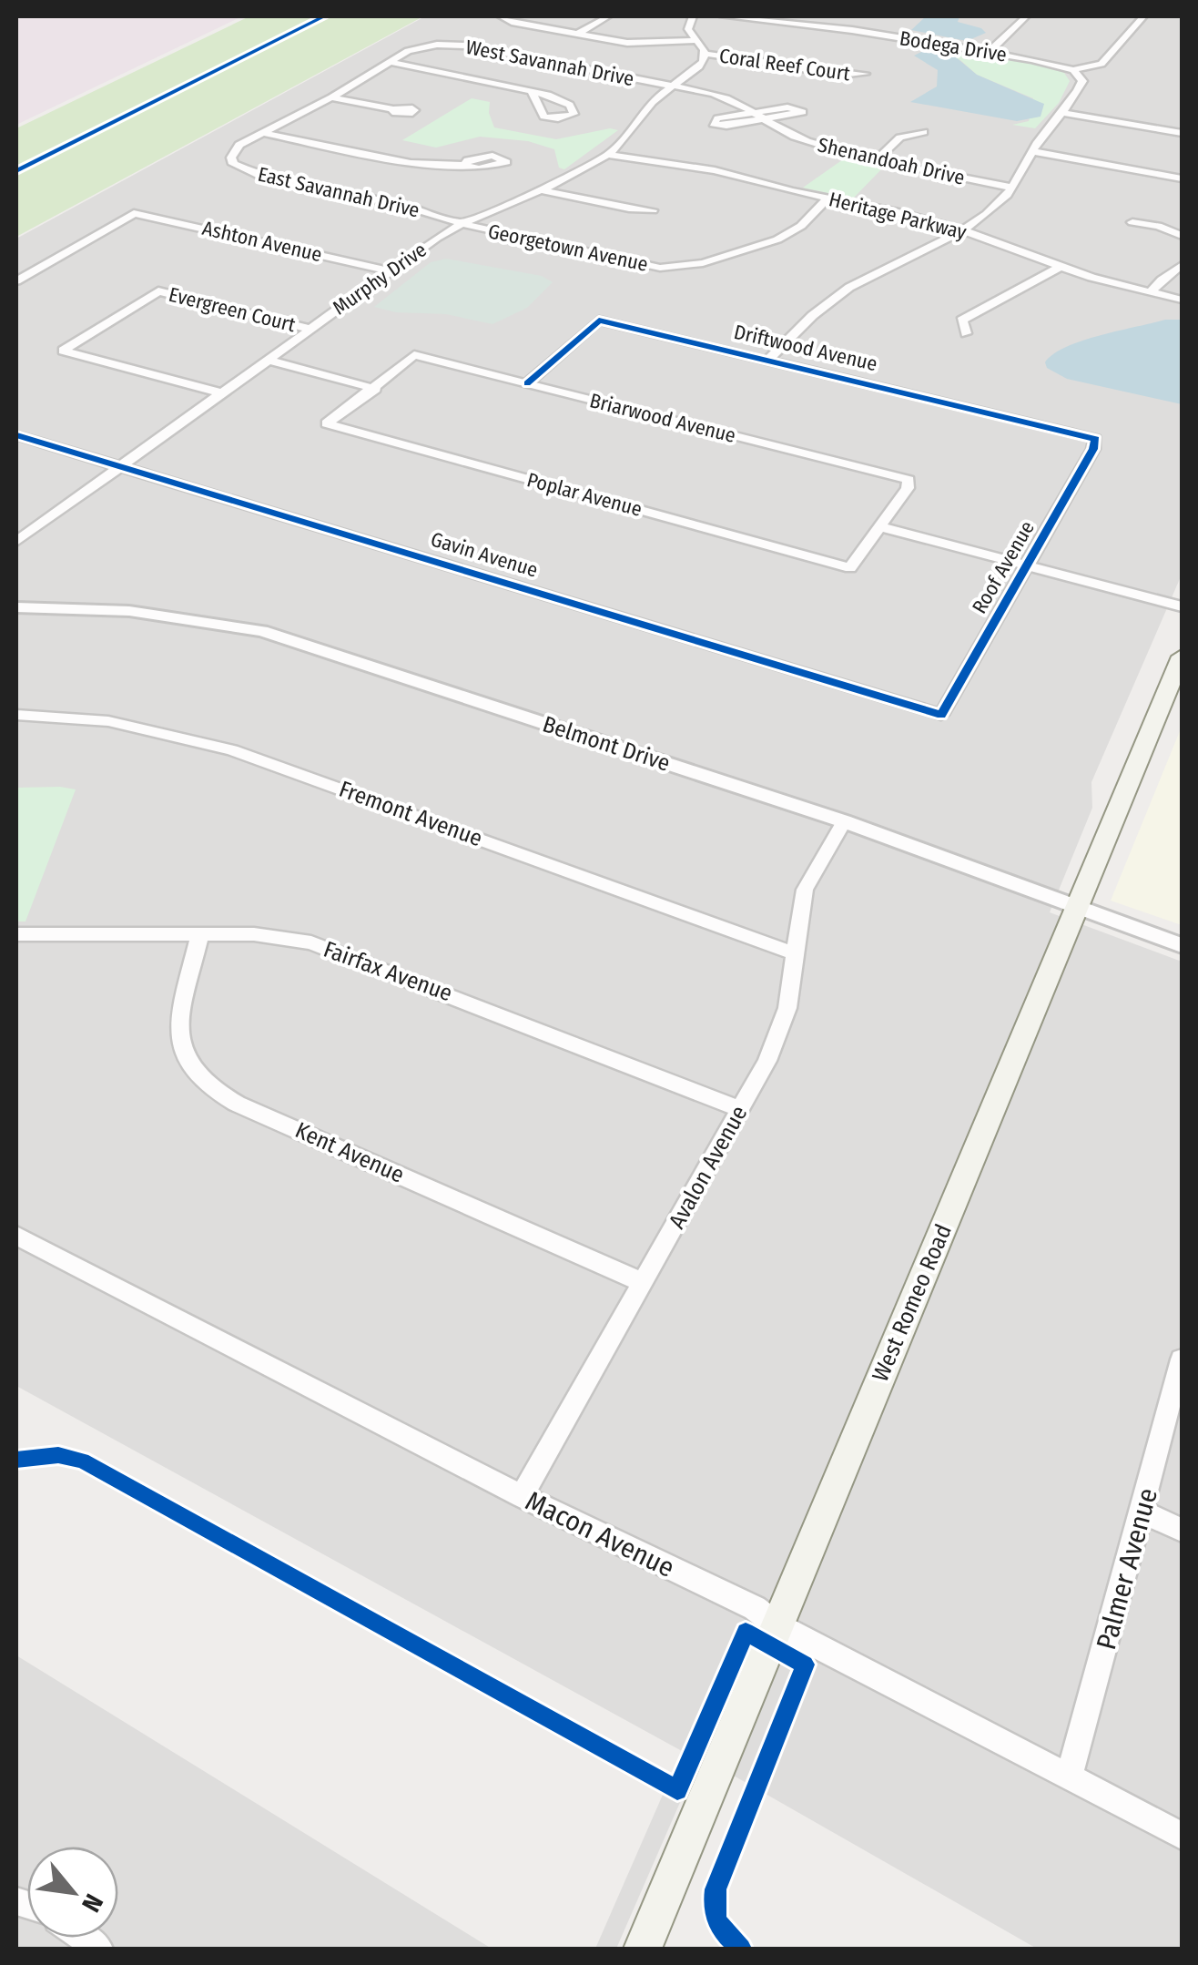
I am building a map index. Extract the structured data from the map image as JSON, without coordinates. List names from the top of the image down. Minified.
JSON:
{"streets":{"main road":["West Romeo Road"],"street":["Bodega Drive","West Savannah Drive","Coral Reef Court","Shenandoah Drive","East Savannah Drive","Heritage Parkway","Ashton Avenue","Georgetown Avenue","Murphy Drive","Evergreen Court","Driftwood Avenue","Briarwood Avenue","Poplar Avenue","Gavin Avenue","Roof Avenue","Belmont Drive","Fremont Avenue","Fairfax Avenue","Kent Avenue","Avalon Avenue","Macon Avenue","Palmer Avenue"]},"crossings":[["West Savannah Drive","Shenandoah Drive"],["West Savannah Drive","East Savannah Drive"],["West Savannah Drive","Murphy Drive"],["Coral Reef Court","Murphy Drive"],["Shenandoah Drive","Murphy Drive"],["East Savannah Drive","Georgetown Avenue"],["East Savannah Drive","Murphy Drive"],["Heritage Parkway","Georgetown Avenue"],["Heritage Parkway","Murphy Drive"],["Ashton Avenue","Murphy Drive"],["Georgetown Avenue","Murphy Drive"],["Murphy Drive","Evergreen Court"],["Murphy Drive","Gavin Avenue"],["Driftwood Avenue","Briarwood Avenue"],["Driftwood Avenue","Roof Avenue"],["Briarwood Avenue","Poplar Avenue"],["Gavin Avenue","Roof Avenue"],["Belmont Drive","Avalon Avenue"],["Belmont Drive","West Romeo Road"],["Fremont Avenue","Avalon Avenue"],["Fairfax Avenue","Kent Avenue"],["Fairfax Avenue","Avalon Avenue"],["Kent Avenue","Avalon Avenue"],["Avalon Avenue","Macon Avenue"],["West Romeo Road","Macon Avenue"],["Macon Avenue","Palmer Avenue"]],"north":"bottom right"}
